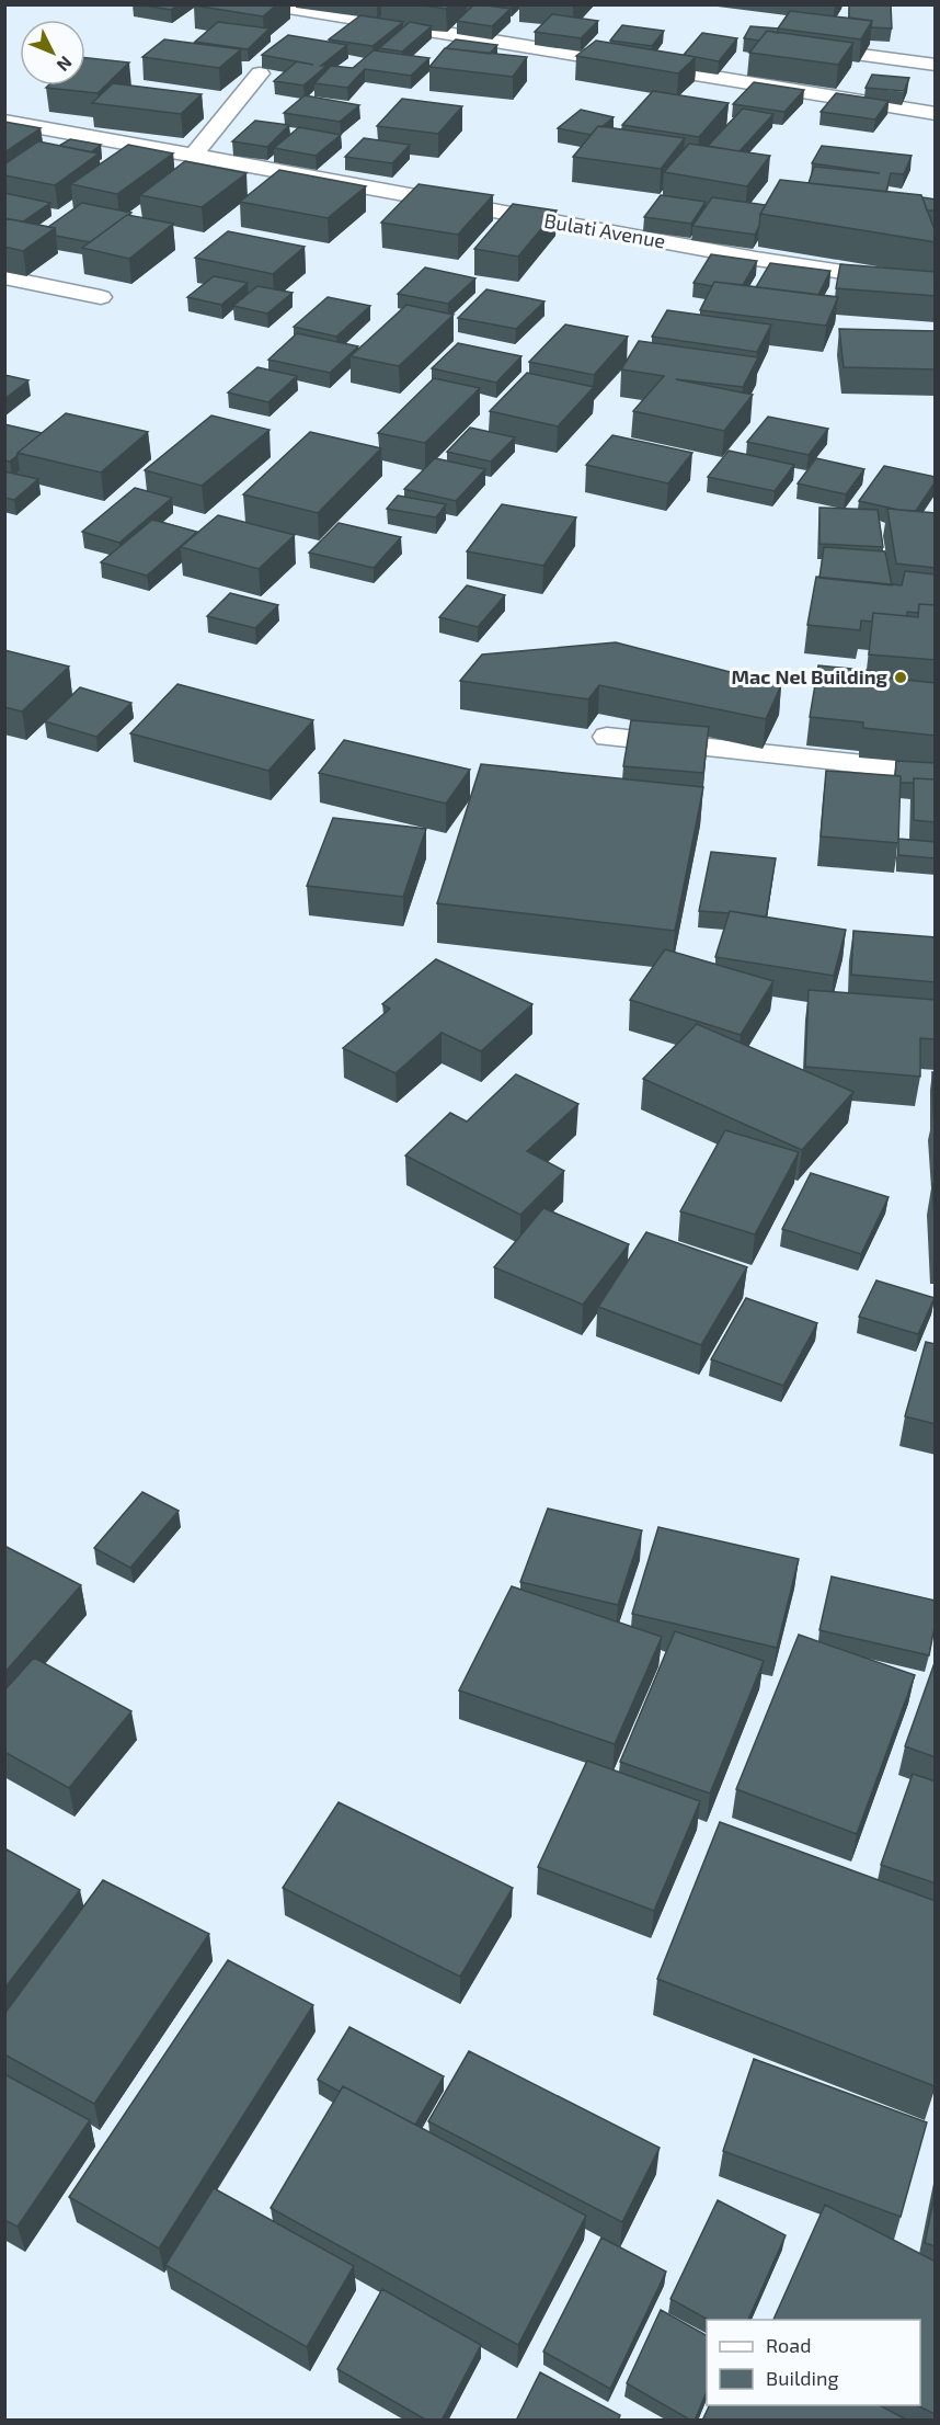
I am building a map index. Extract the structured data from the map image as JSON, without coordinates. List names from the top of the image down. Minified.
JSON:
{"streets":{"street":["Bulati Avenue"]},"places":["Mac Nel Building"],"legend":["Road","Building"],"north":"bottom right"}
